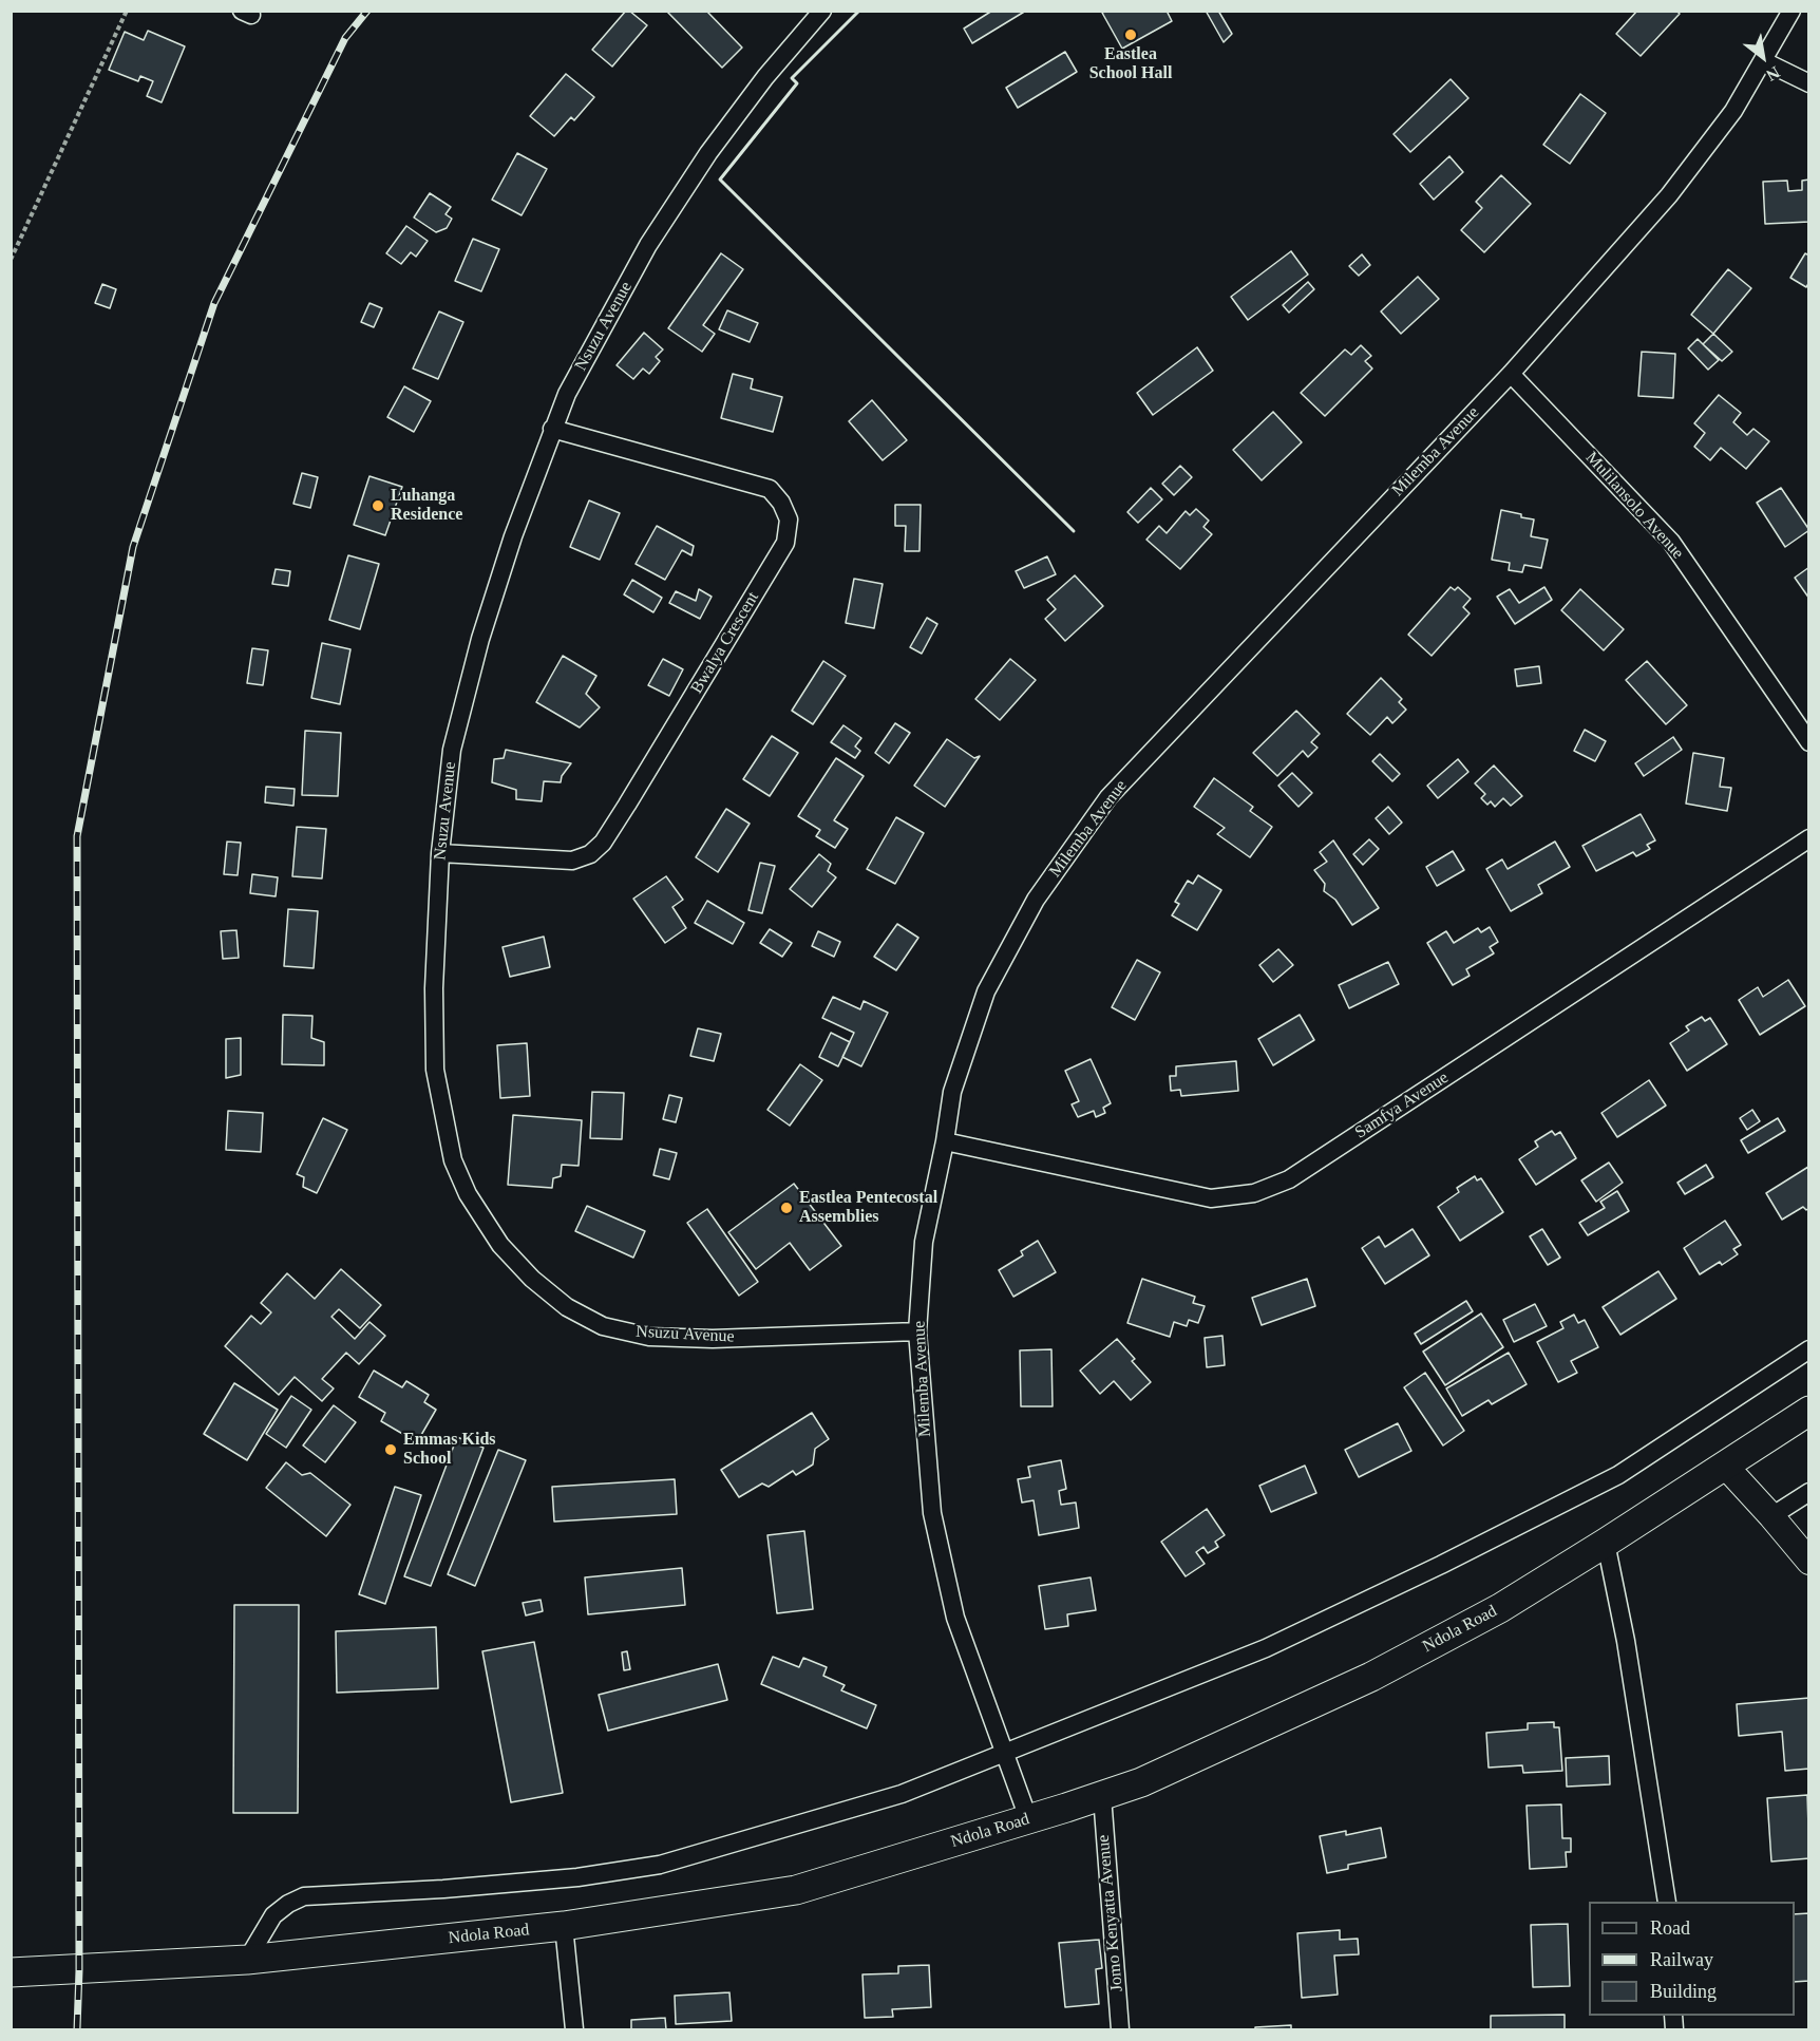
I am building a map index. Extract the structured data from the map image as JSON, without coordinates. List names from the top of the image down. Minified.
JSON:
{"streets":{"main road":["Ndola Road"],"street":["Nsuzu Avenue","Milemba Avenue","Mulilansolo Avenue","Bwalya Crescent","Samfya Avenue","Jomo Kenyatta Avenue"]},"crossings":[["Nsuzu Avenue","Milemba Avenue"],["Nsuzu Avenue","Bwalya Crescent"],["Milemba Avenue","Mulilansolo Avenue"],["Milemba Avenue","Samfya Avenue"],["Milemba Avenue","Ndola Road"],["Ndola Road","Jomo Kenyatta Avenue"]],"places":["Eastlea School Hall","Luhanga Residence","Eastlea Pentecostal Assemblies","Emmas Kids School"],"legend":["Road","Railway","Building"],"north":"bottom right"}
